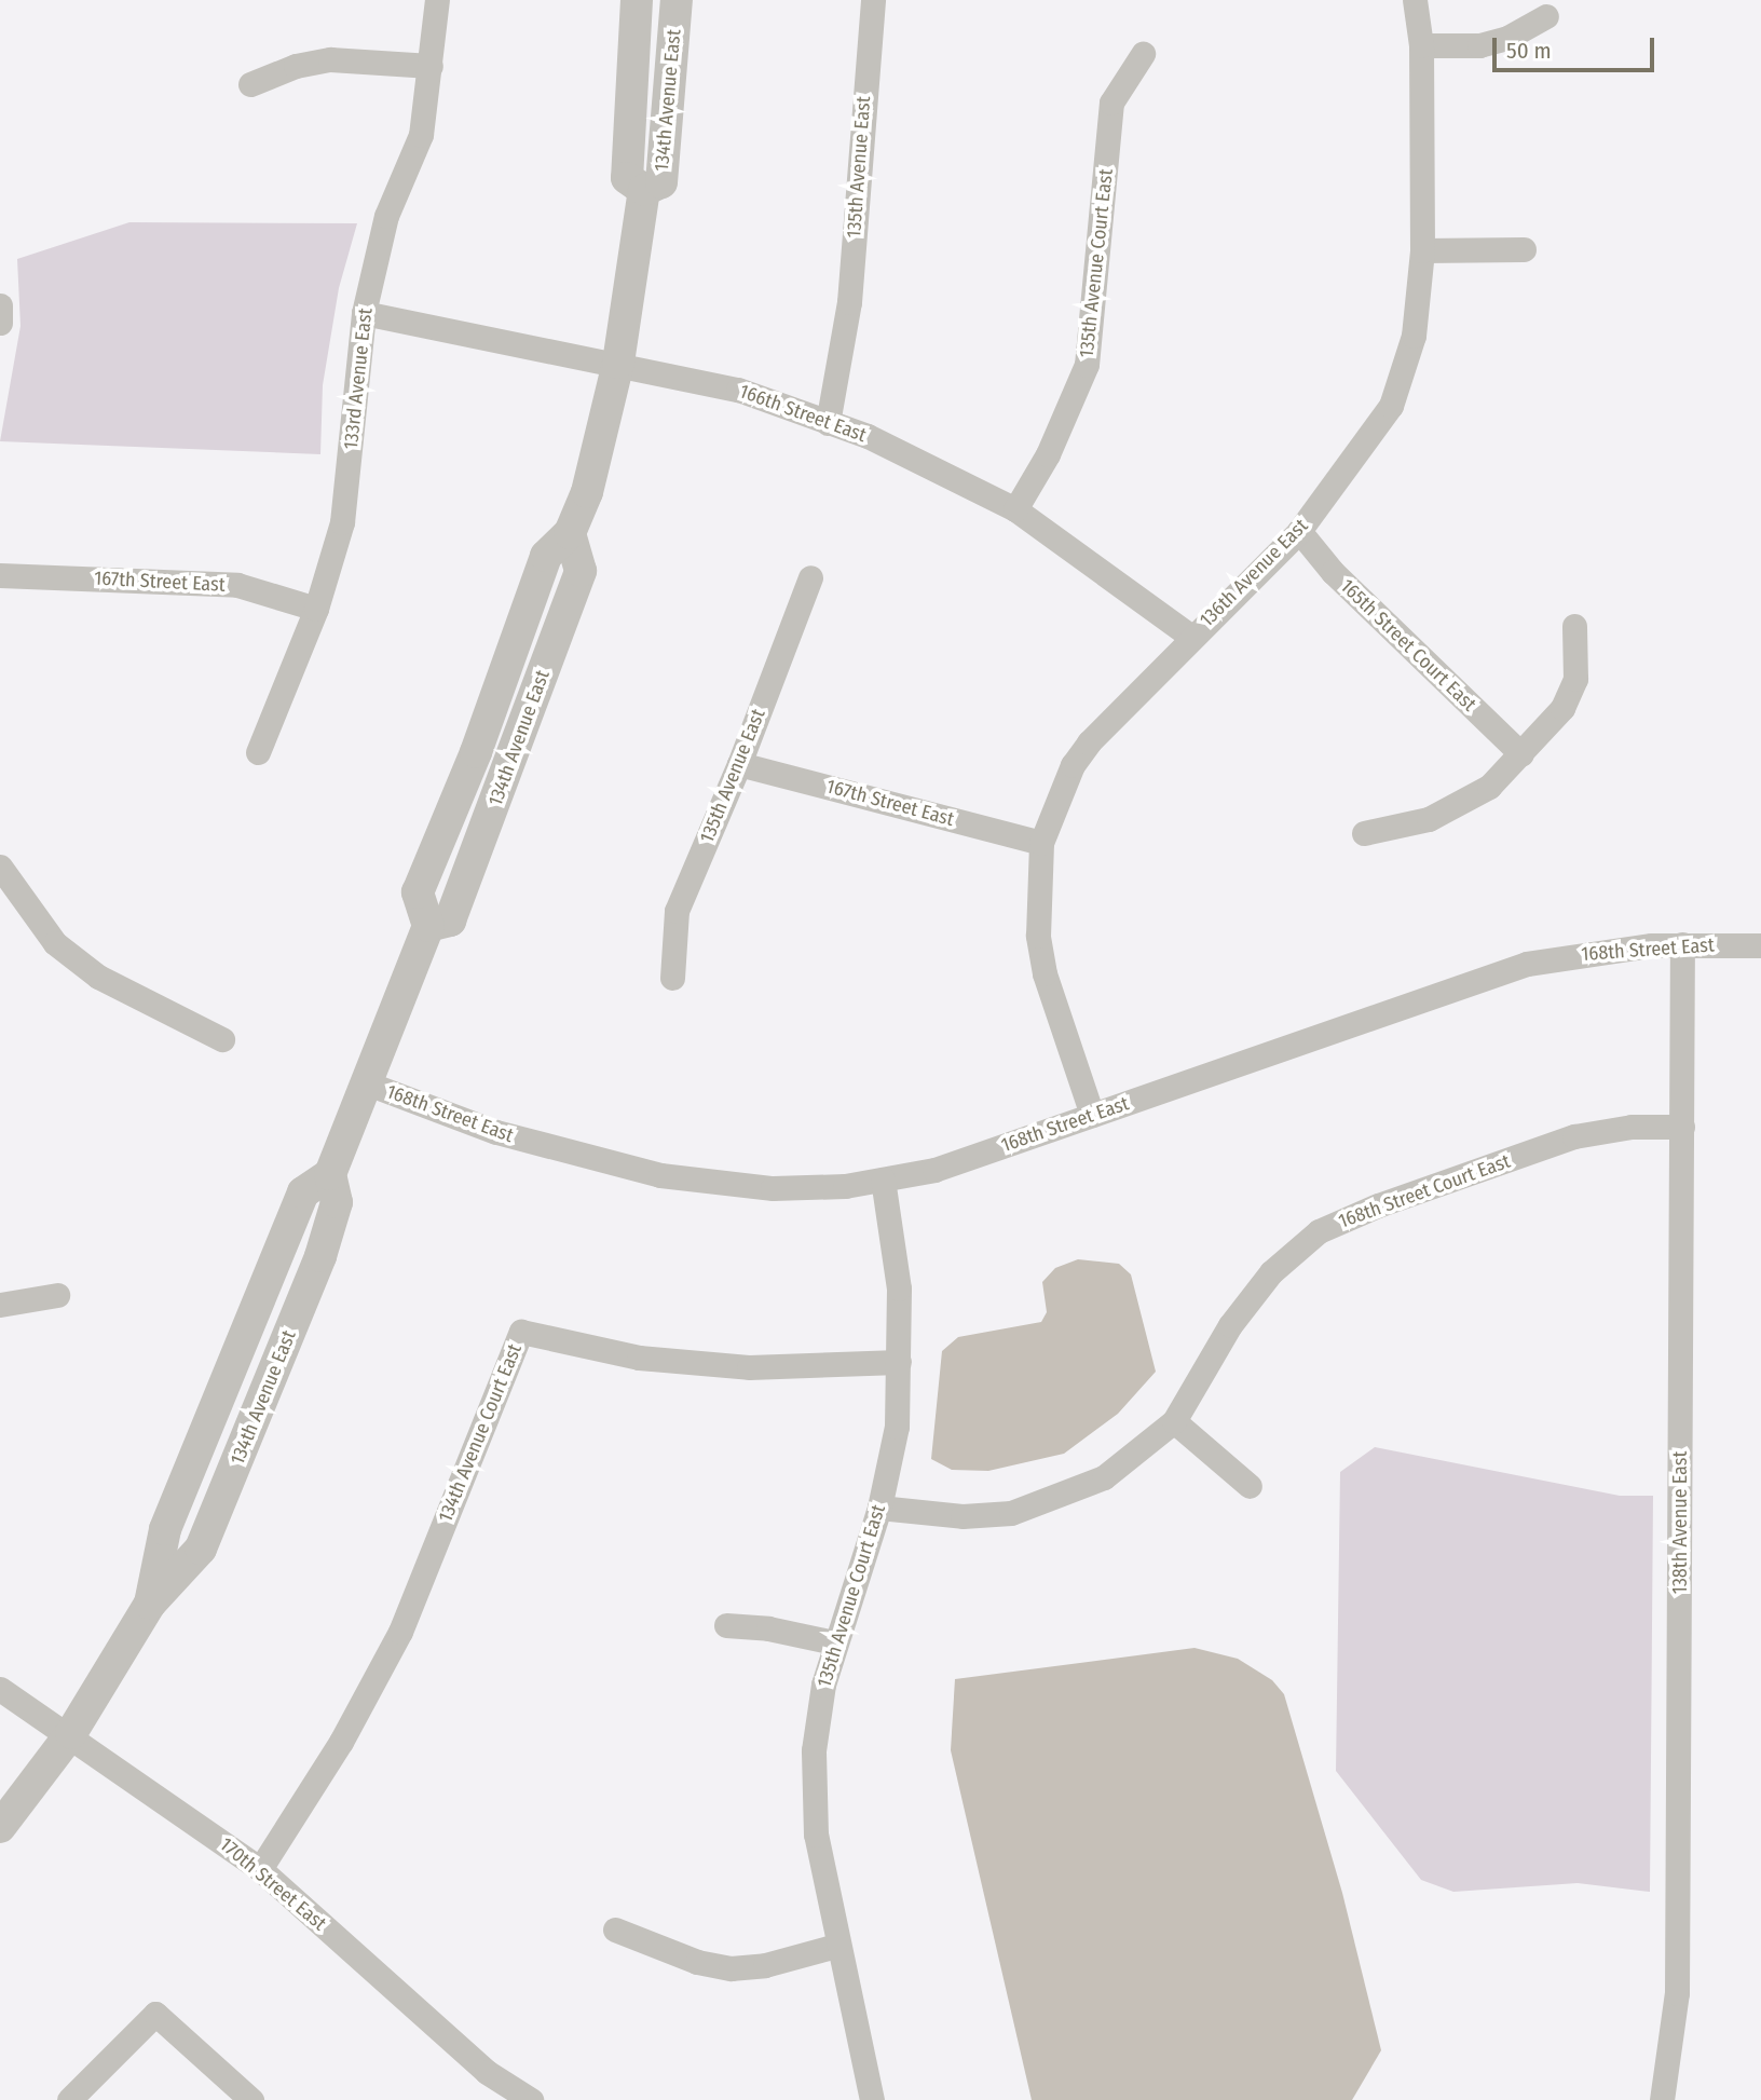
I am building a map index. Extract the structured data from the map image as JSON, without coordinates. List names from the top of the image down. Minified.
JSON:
{"streets":{"street":["134th Avenue East","135th Avenue East","135th Avenue Court East","133rd Avenue East","166th Street East","136th Avenue East","167th Street East","165th Street Court East","168th Street East","168th Street Court East","134th Avenue Court East","138th Avenue East","170th Street East"]},"crossings":[["134th Avenue East","166th Street East"],["134th Avenue East","168th Street East"],["134th Avenue East","170th Street East"],["135th Avenue East","166th Street East"],["135th Avenue East","167th Street East"],["135th Avenue Court East","166th Street East"],["135th Avenue Court East","168th Street East"],["135th Avenue Court East","168th Street Court East"],["135th Avenue Court East","134th Avenue Court East"],["133rd Avenue East","166th Street East"],["133rd Avenue East","167th Street East"],["166th Street East","136th Avenue East"],["136th Avenue East","167th Street East"],["136th Avenue East","165th Street Court East"],["136th Avenue East","168th Street East"],["168th Street East","138th Avenue East"],["168th Street Court East","138th Avenue East"],["134th Avenue Court East","170th Street East"]],"scale_bar":"50 m"}
